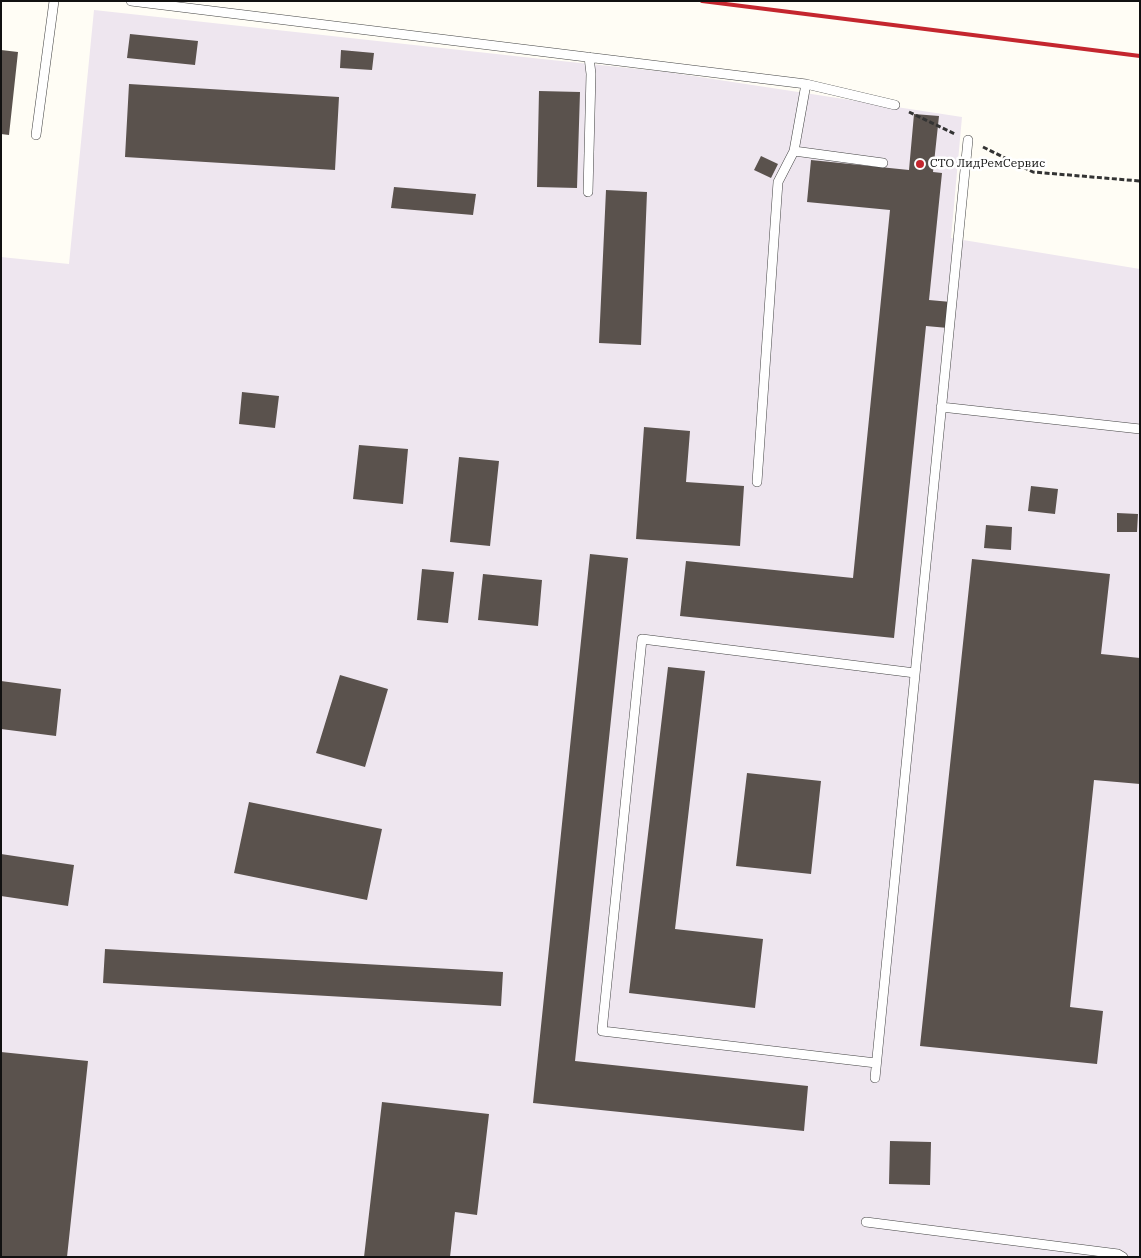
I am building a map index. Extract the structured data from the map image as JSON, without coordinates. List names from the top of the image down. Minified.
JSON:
{"places":["СТО ЛидРемСервис"]}
